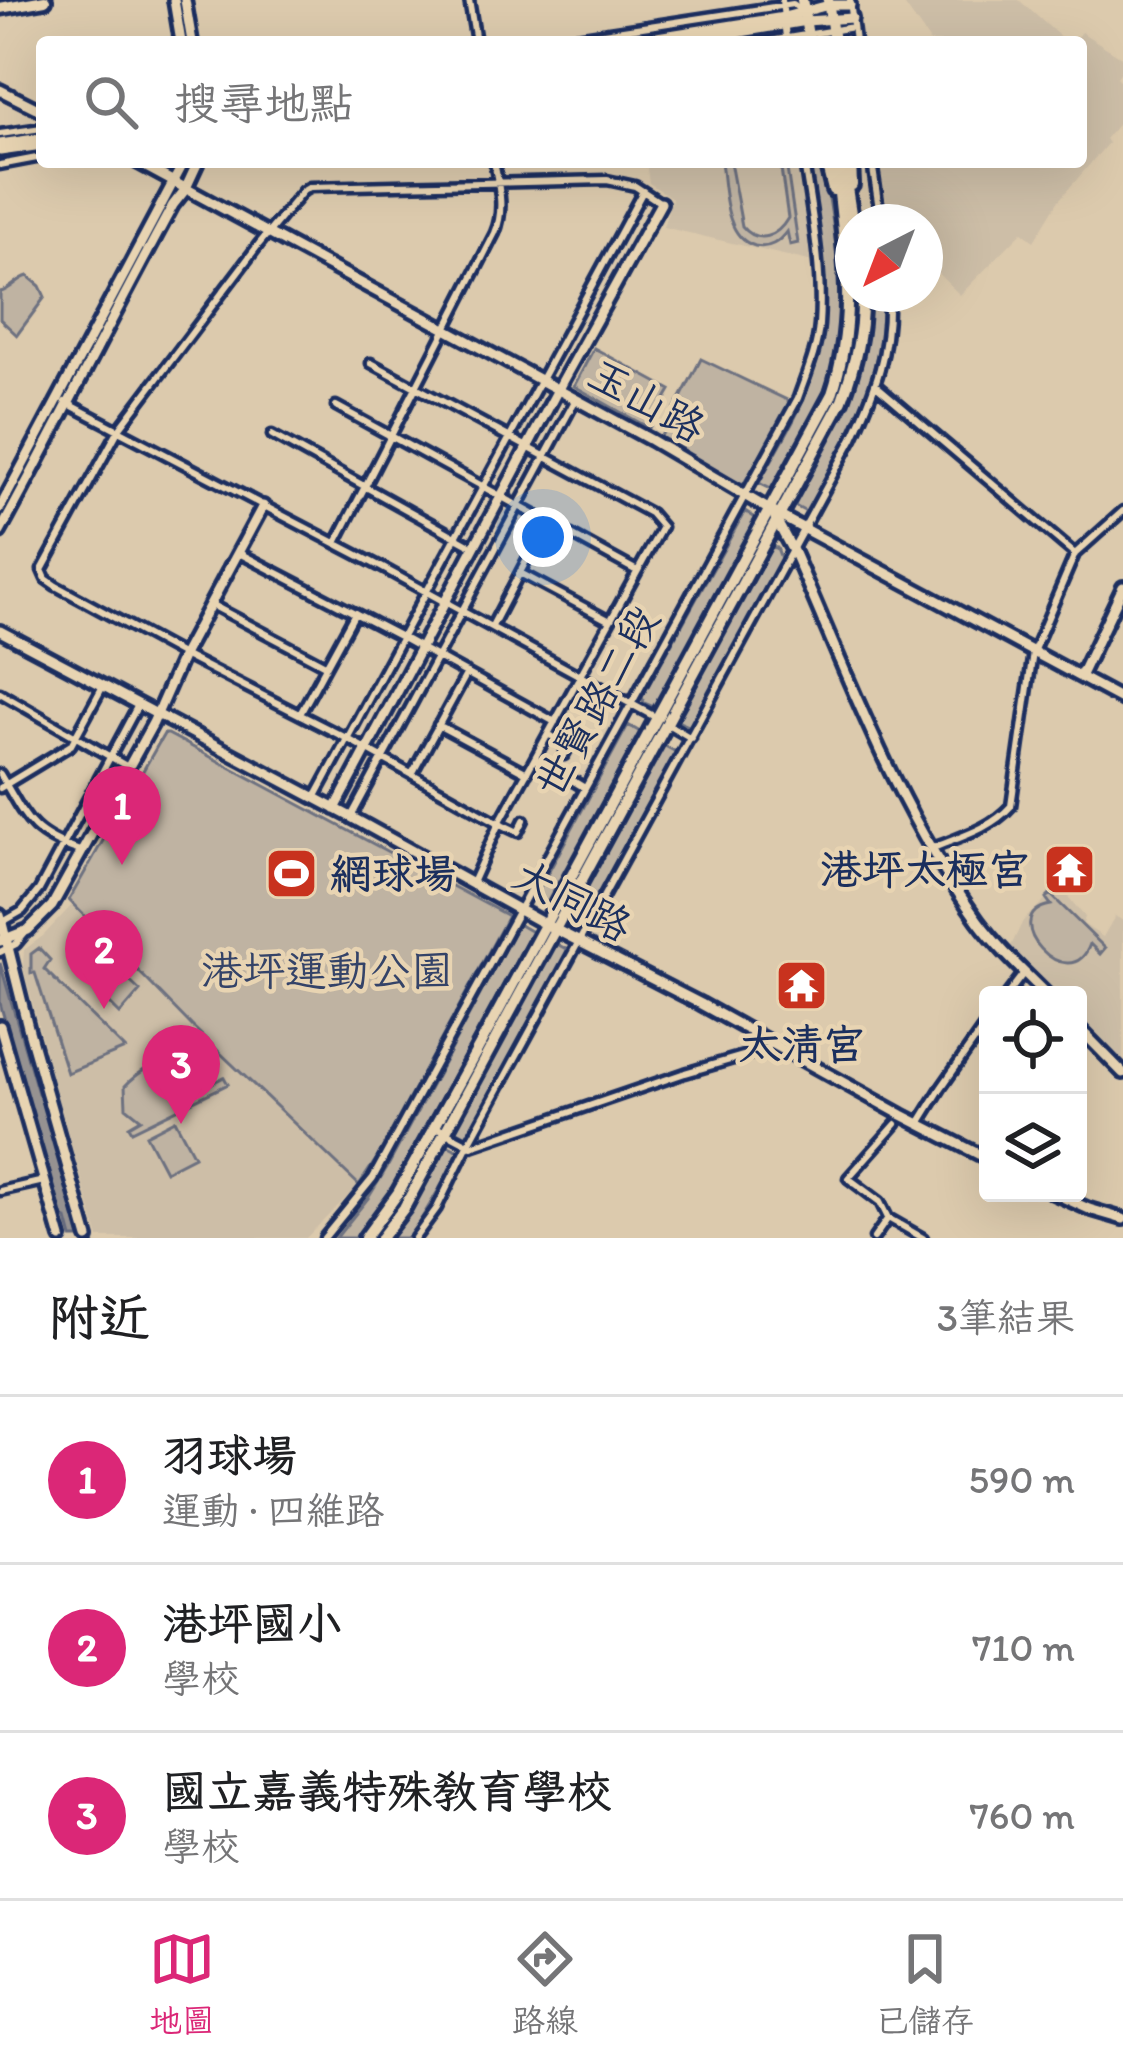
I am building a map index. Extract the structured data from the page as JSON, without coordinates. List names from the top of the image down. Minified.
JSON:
{"streets":{"main road":["世賢路二段"],"street":["玉山路","大同路"]},"crossings":[["玉山路","世賢路二段"],["世賢路二段","大同路"]],"parks":["港坪運動公園"],"places":{"temple":["港坪太極宮","太清宮"],"sports":["網球場"]},"north":"bottom left","page":{"search":"搜尋地點","pins":["1","2","3"],"heading":["附近","3筆結果"],"list":[{"mark":"1","name":"羽球場","note":"運動 · 四維路","value":"590 m"},{"mark":"2","name":"港坪國小","note":"學校","value":"710 m"},{"mark":"3","name":"國立嘉義特殊教育學校","note":"學校","value":"760 m"}],"nav":["地圖","路線","已儲存"]}}
